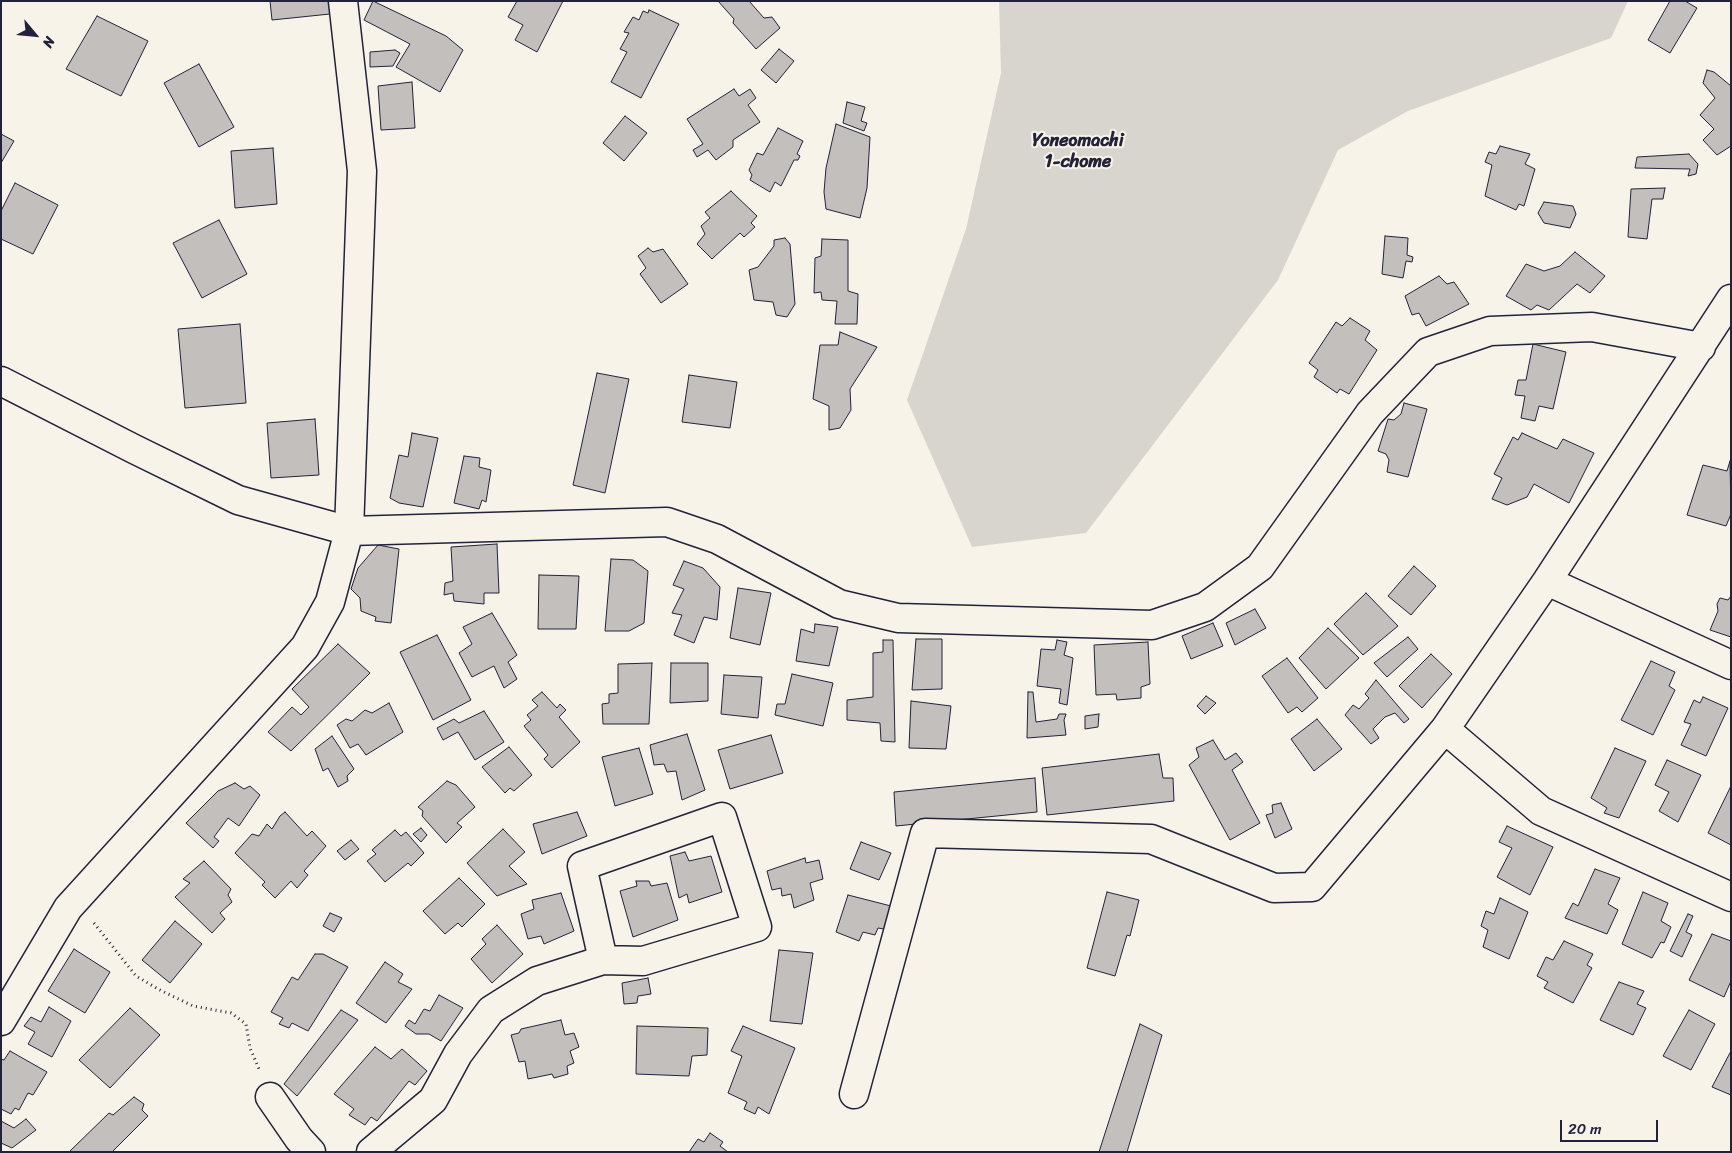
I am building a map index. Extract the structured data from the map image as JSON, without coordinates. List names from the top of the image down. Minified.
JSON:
{"districts":["Yoneomachi 1-chome"],"scale_bar":"20 m","north":"bottom right"}
